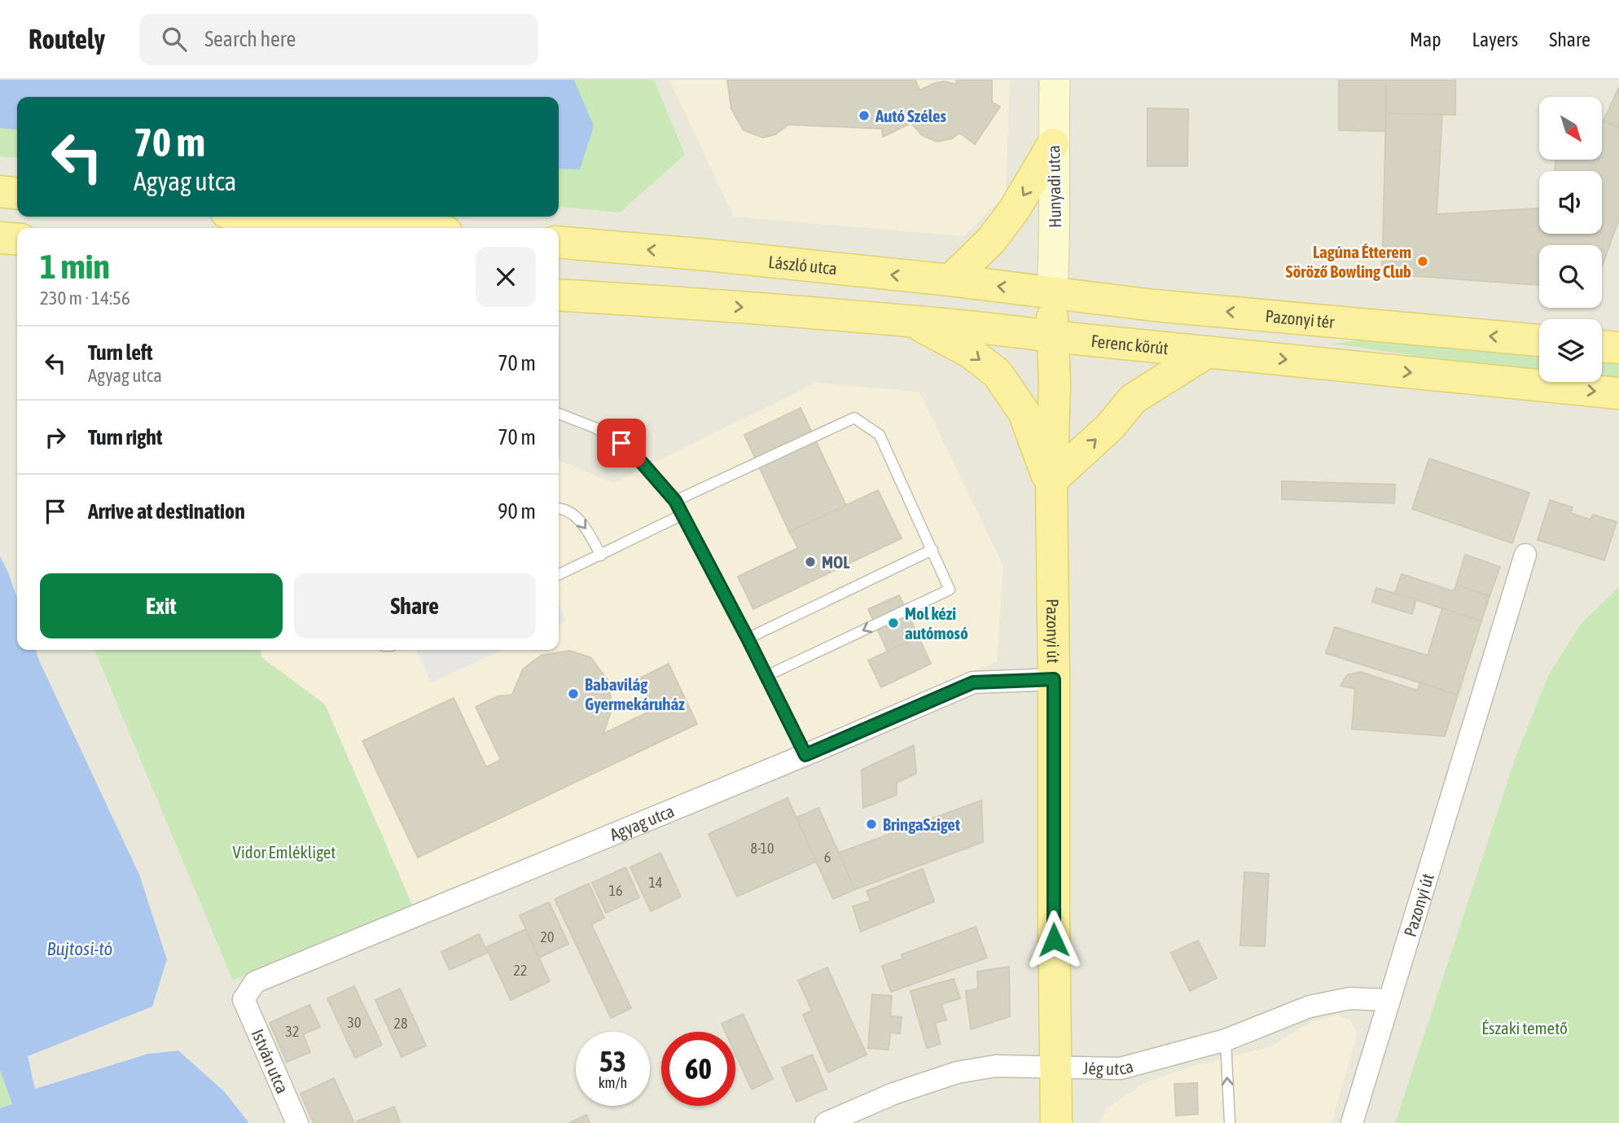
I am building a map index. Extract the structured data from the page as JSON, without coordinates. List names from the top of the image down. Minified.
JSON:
{"streets":{"main road":["László utca","Pazonyi tér","Ferenc körút","Pazonyi út"],"street":["Hunyadi utca","Agyag utca","István utca","Jég utca"]},"crossings":[["Hunyadi utca","László utca"],["Hunyadi utca","Pazonyi tér"],["László utca","Pazonyi tér"],["Pazonyi út","Agyag utca"],["Pazonyi út","Jég utca"],["Agyag utca","István utca"]],"water":["Bujtosi-tó"],"parks":["Vidor Emlékliget","Északi temető"],"places":["Autó Széles","Lagúna Étterem Söröző Bowling Club","MOL","Mol kézi autómosó","Babavilág Gyermekáruház","BringaSziget"],"house_numbers":["8-10","6","14","16","20","22","30","28","32"],"north":"bottom right","page":{"header":"Routely","search":"Search here","nav":["Map","Layers","Share"],"turn":["70 m","Agyag utca"],"heading":["1 min","230 m · 14:56"],"list":[{"name":"Turn left","note":"Agyag utca","value":"70 m"},{"name":"Turn right","value":"70 m"},{"name":"Arrive at destination","value":"90 m"}],"buttons":["Exit","Share"],"speed":"53 km/h","limit":"60"}}
